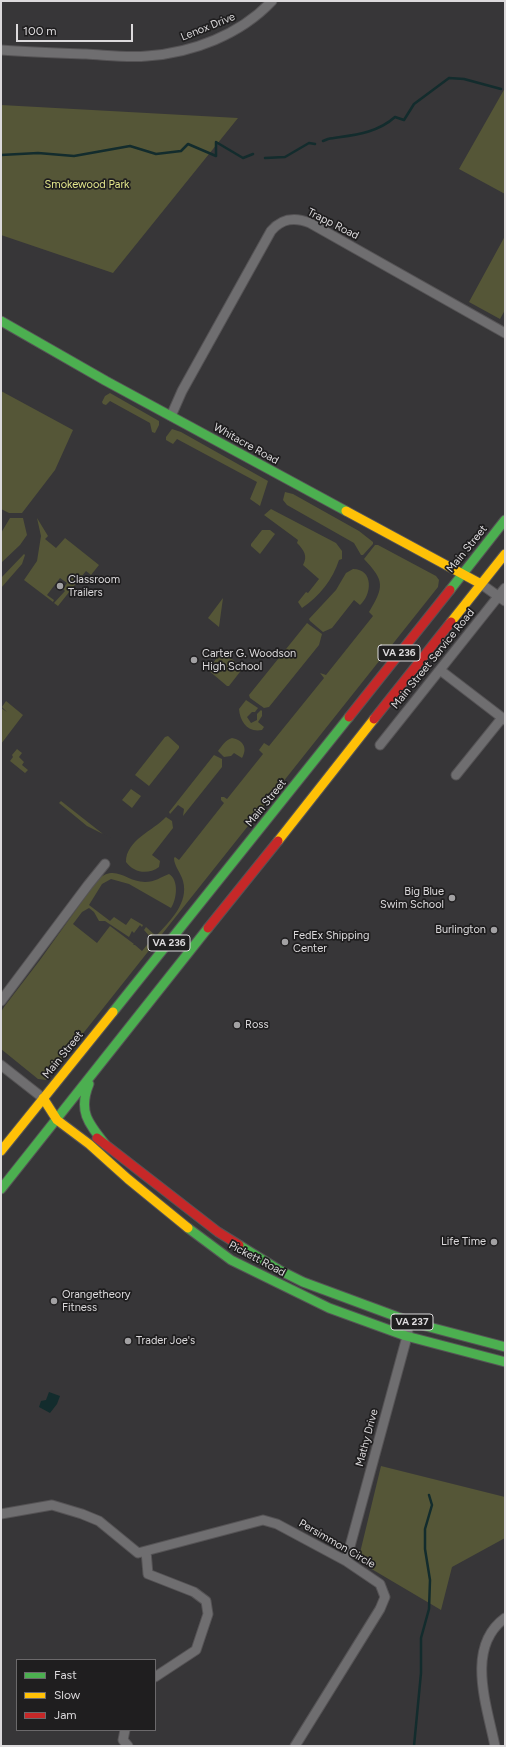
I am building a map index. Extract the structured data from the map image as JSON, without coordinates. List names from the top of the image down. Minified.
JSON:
{"streets":{"main road":["Whitacre Road","Main Street","VA 236","Pickett Road","VA 237"],"street":["Lenox Drive","Trapp Road","Main Street Service Road","Mathy Drive","Persimmon Circle"]},"crossings":[["Trapp Road","Whitacre Road"],["Whitacre Road","Main Street"],["Whitacre Road","VA 236"],["Main Street","VA 236"],["Main Street","Pickett Road"],["VA 236","Pickett Road"],["Pickett Road","Mathy Drive"],["Mathy Drive","Persimmon Circle"]],"parks":["Smokewood Park"],"places":["Classroom Trailers","Carter G. Woodson High School","Big Blue Swim School","Burlington","FedEx Shipping Center","Ross","Life Time","Orangetheory Fitness","Trader Joe's"],"legend":["Fast","Slow","Jam"],"scale_bar":"100 m"}
